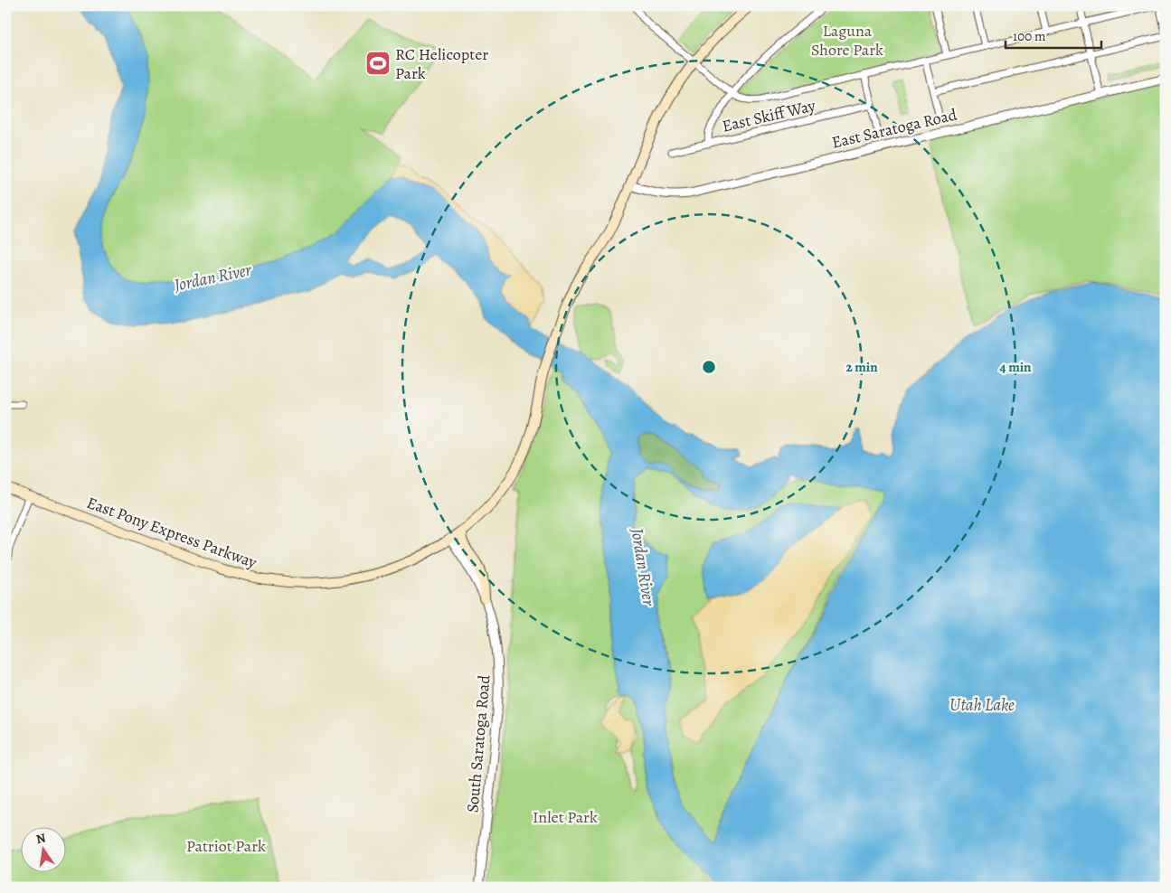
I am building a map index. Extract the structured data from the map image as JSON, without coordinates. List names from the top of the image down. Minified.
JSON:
{"streets":{"main road":["East Pony Express Parkway"],"street":["East Skiff Way","East Saratoga Road","South Saratoga Road"]},"crossings":[["East Saratoga Road","East Pony Express Parkway"],["East Pony Express Parkway","South Saratoga Road"]],"water":["Jordan River","Utah Lake"],"parks":["Laguna Shore Park","Inlet Park","Patriot Park"],"places":{"sports":["RC Helicopter Park"]},"scale_bar":"100 m","north":"top","rings":["2 min","4 min"]}
